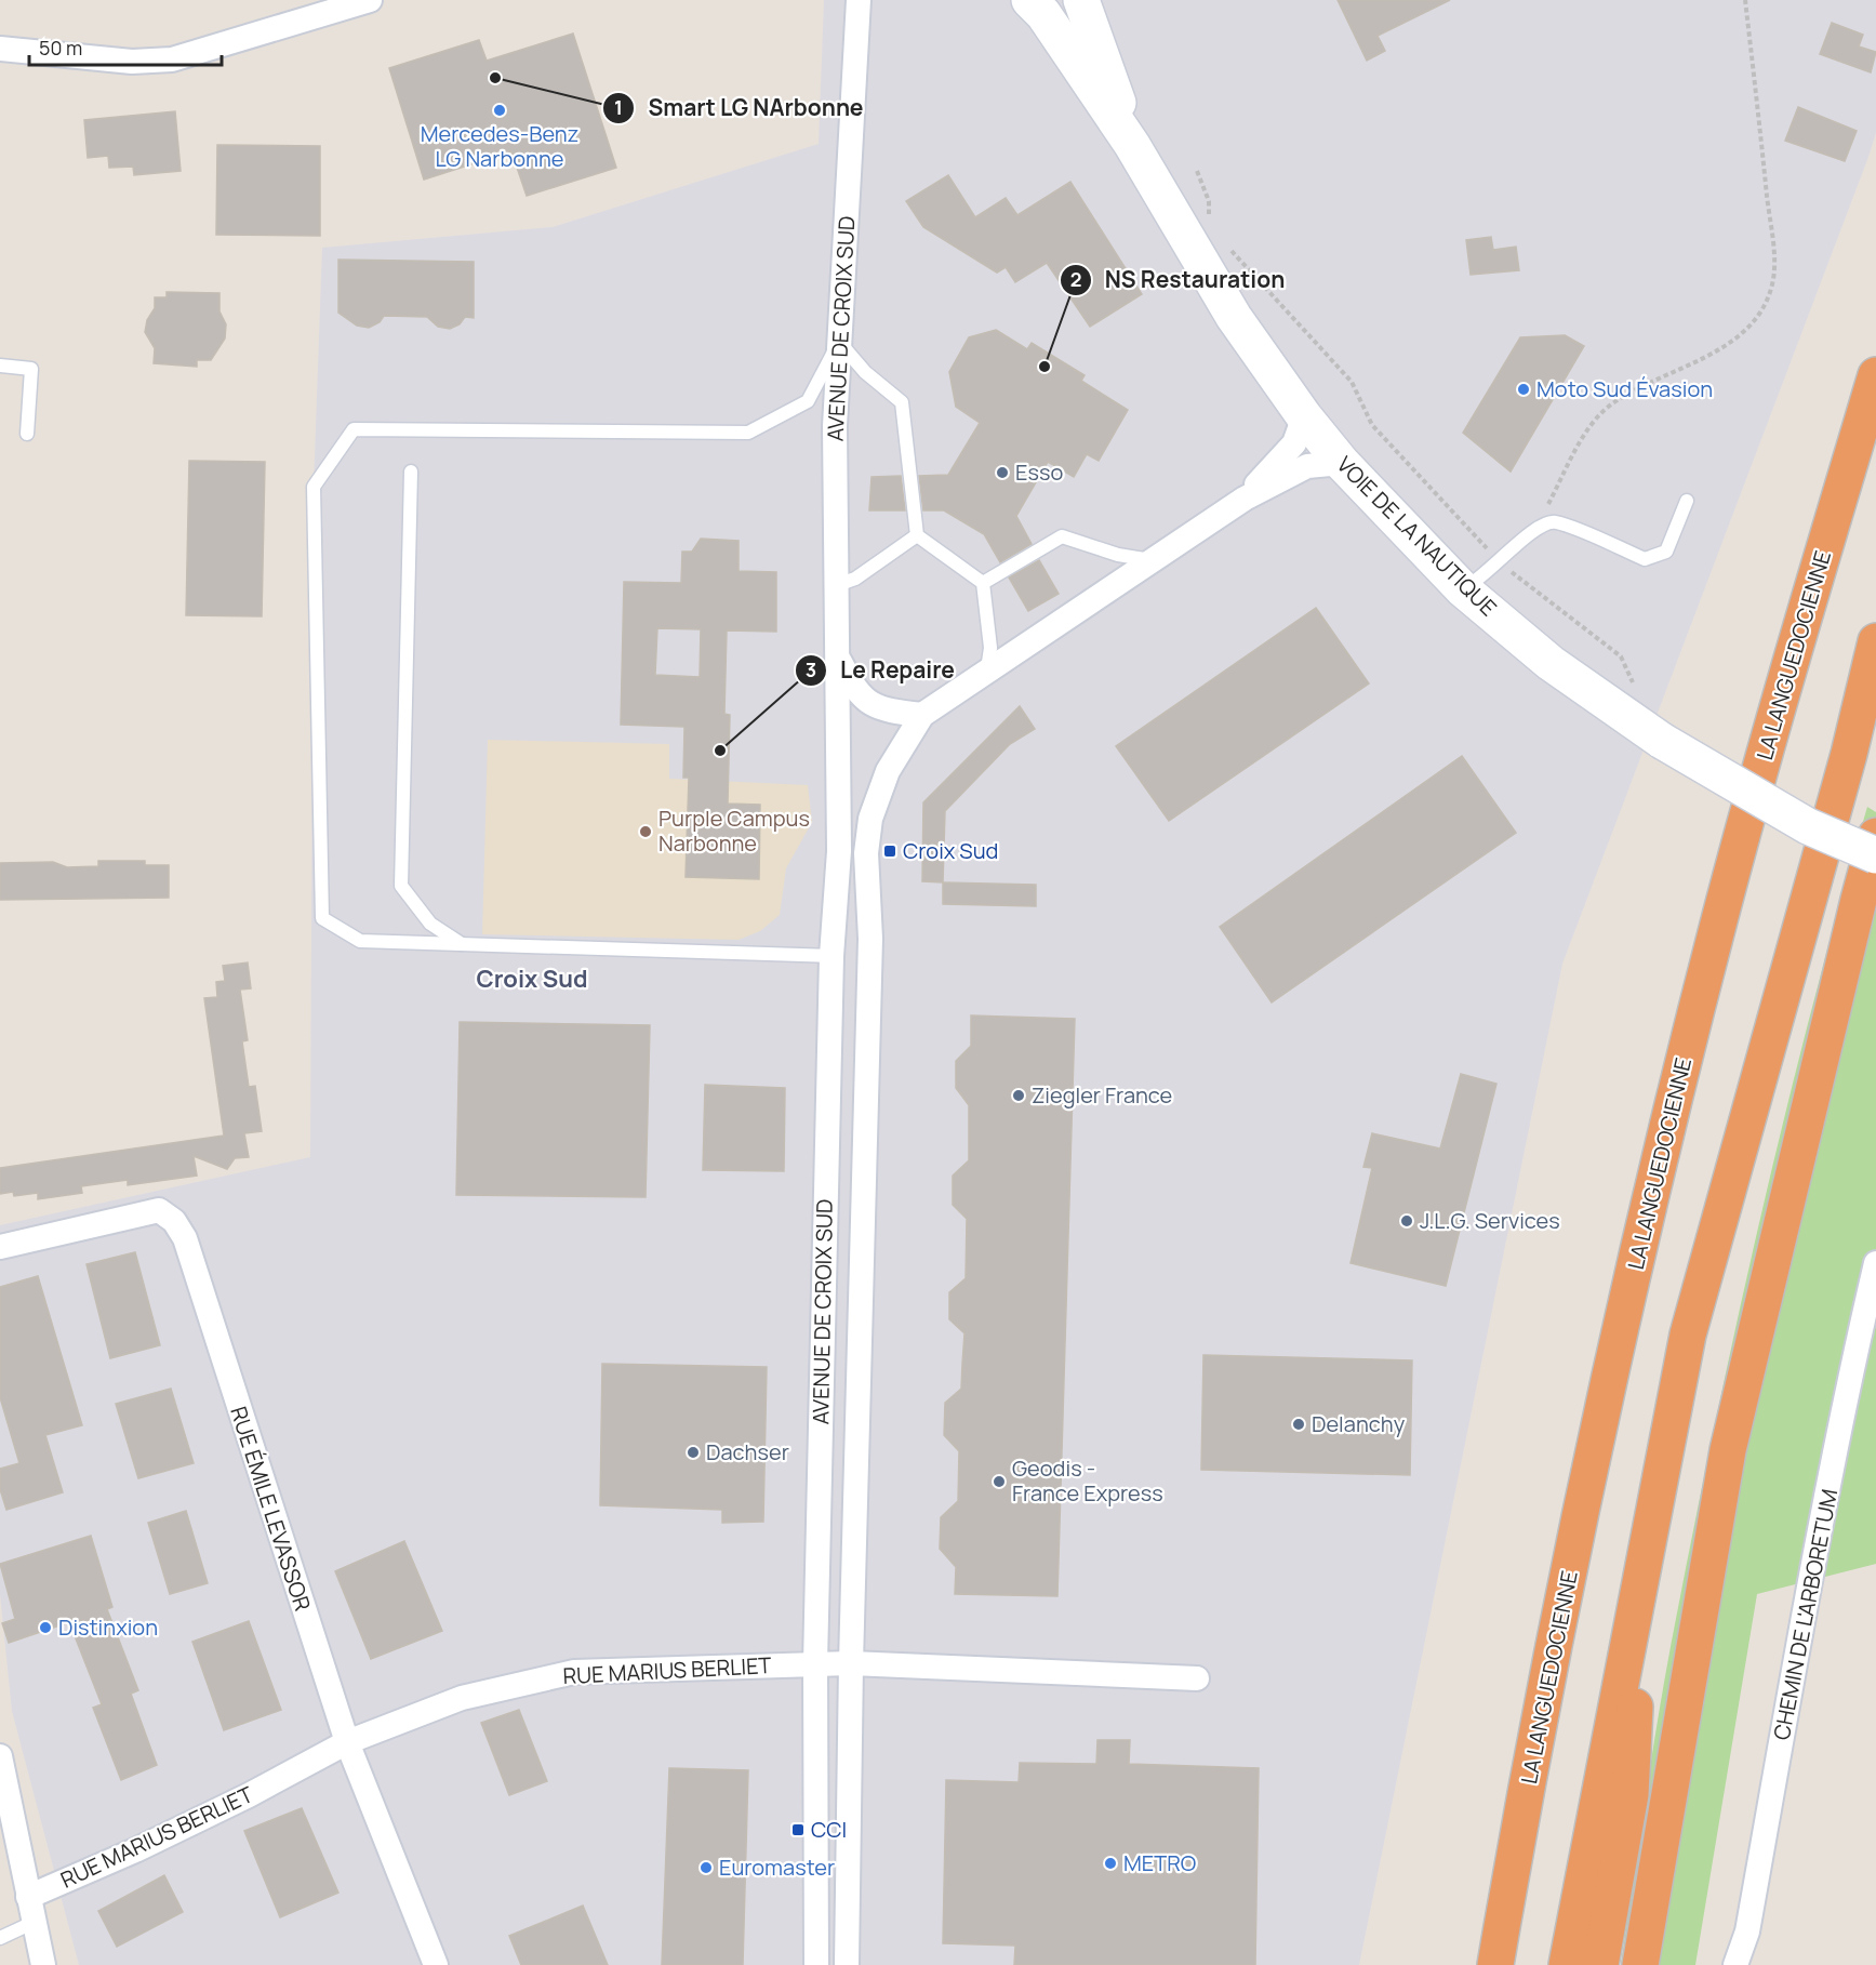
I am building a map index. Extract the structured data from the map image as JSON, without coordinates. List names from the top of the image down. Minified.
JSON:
{"streets":{"highway":["LA LANGUEDOCIENNE"],"street":["AVENUE DE CROIX SUD","VOIE DE LA NAUTIQUE","RUE ÉMILE LEVASSOR","CHEMIN DE L'ARBORETUM","RUE MARIUS BERLIET"]},"crossings":[["AVENUE DE CROIX SUD","VOIE DE LA NAUTIQUE"],["AVENUE DE CROIX SUD","RUE MARIUS BERLIET"],["RUE ÉMILE LEVASSOR","RUE MARIUS BERLIET"]],"districts":["Croix Sud"],"places":{"other":["Smart LG NArbonne","Mercedes-Benz LG Narbonne","NS Restauration","Moto Sud Évasion","Esso","Le Repaire","Purple Campus Narbonne","Ziegler France","J.L.G. Services","Delanchy","Dachser","Geodis - France Express","Distinxion","METRO","Euromaster"],"transit":["Croix Sud","CCI"]},"scale_bar":"50 m"}
